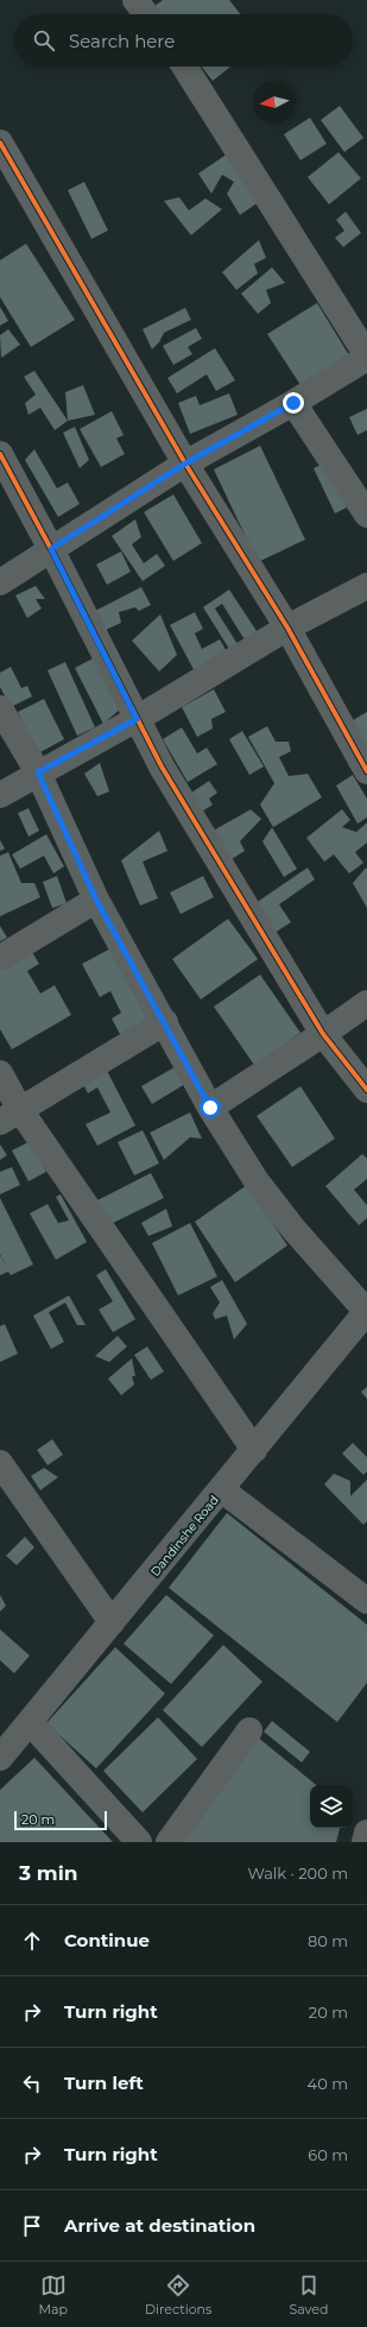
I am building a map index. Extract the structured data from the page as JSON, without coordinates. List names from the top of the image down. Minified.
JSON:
{"streets":{"street":["Dandinshe Road"]},"scale_bar":"20 m","north":"left","page":{"search":"Search here","scale":"20 m","heading":["3 min","Walk · 200 m"],"list":[["Continue","80 m"],["Turn right","20 m"],["Turn left","40 m"],["Turn right","60 m"],"Arrive at destination"],"nav":["Map","Directions","Saved"]}}
